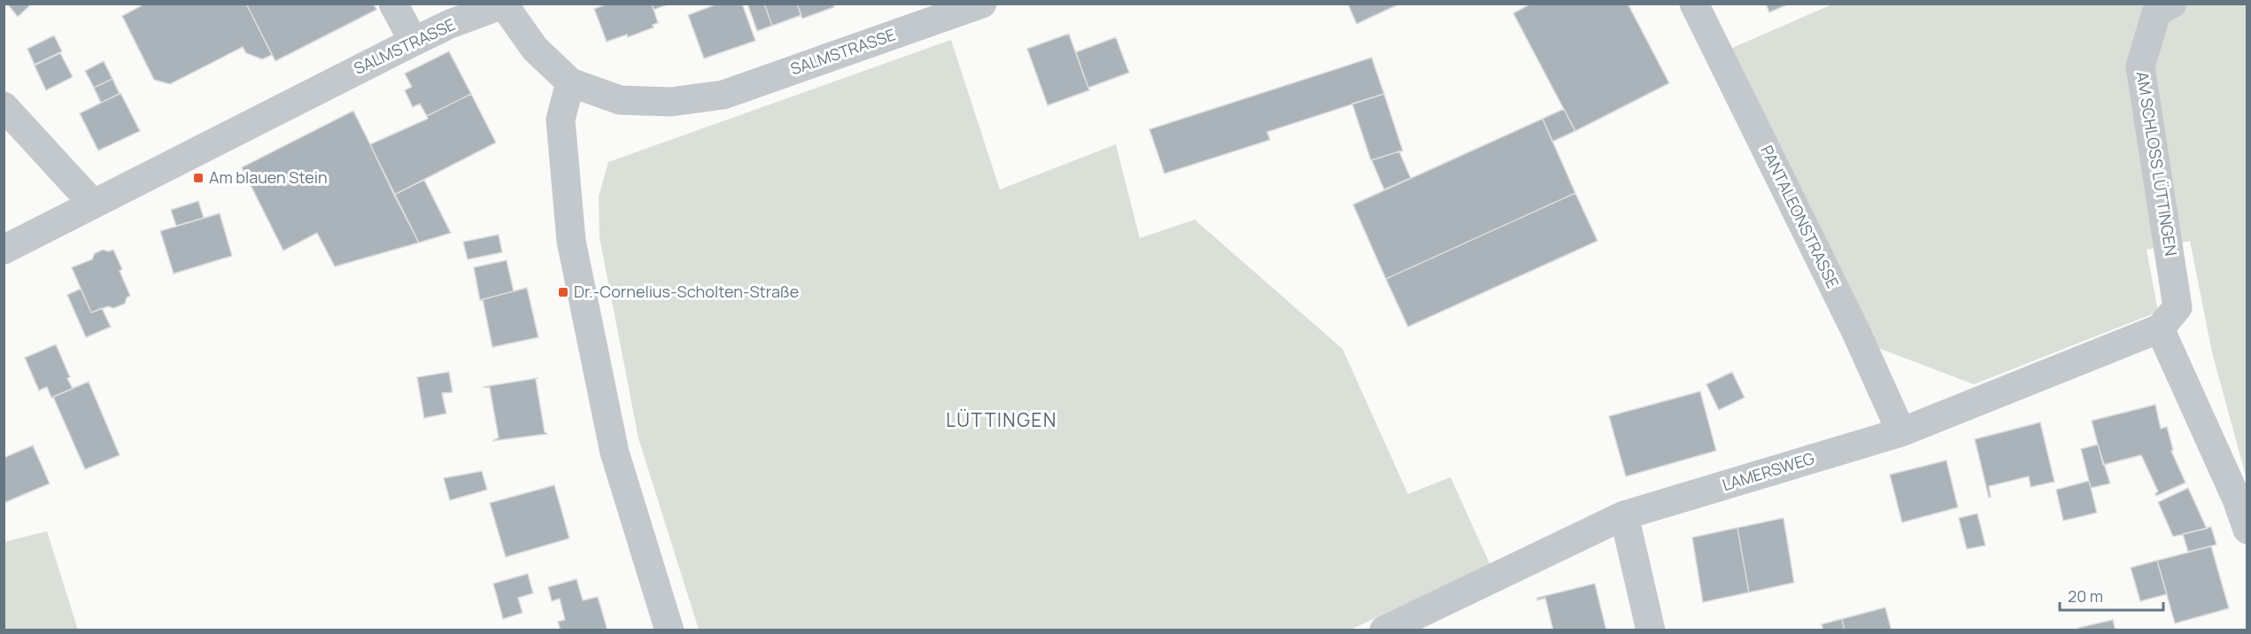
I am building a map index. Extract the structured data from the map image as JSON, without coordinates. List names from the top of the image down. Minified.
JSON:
{"streets":{"street":["SALMSTRASSE","AM SCHLOSS LÜTTINGEN","PANTALEONSTRASSE","LAMERSWEG"]},"crossings":[["AM SCHLOSS LÜTTINGEN","LAMERSWEG"],["PANTALEONSTRASSE","LAMERSWEG"]],"districts":["LÜTTINGEN"],"places":{"transit":["Am blauen Stein","Dr.-Cornelius-Scholten-Straße"]},"scale_bar":"20 m"}
